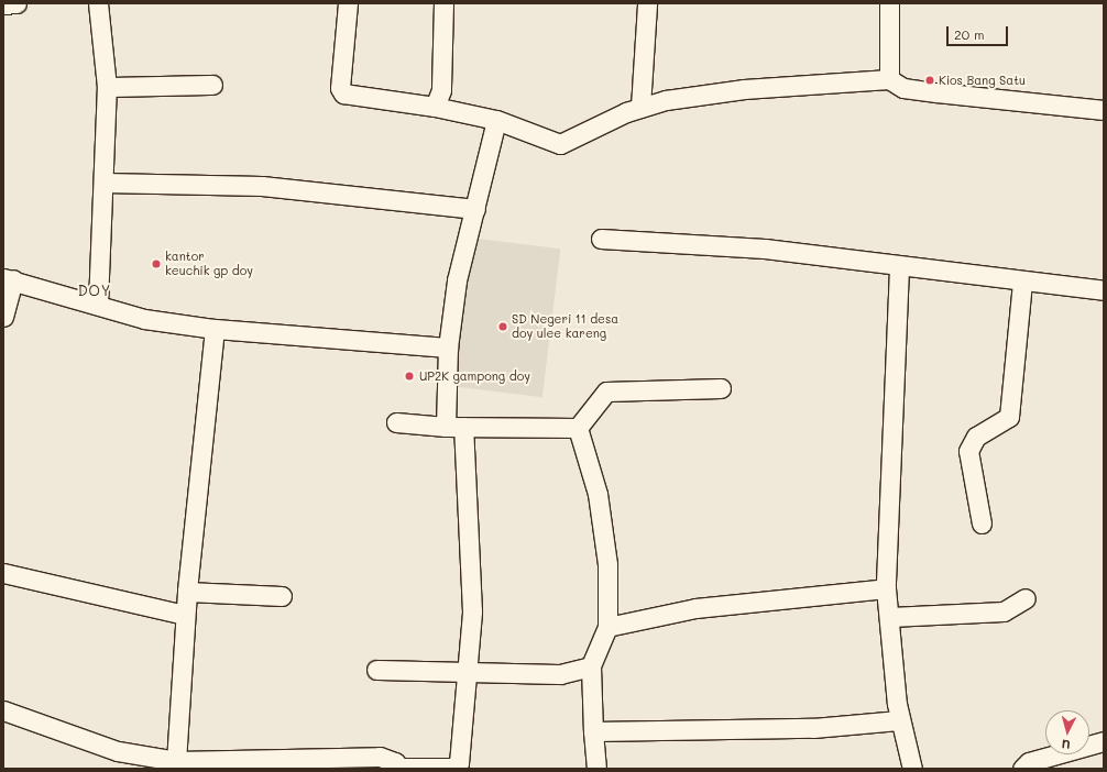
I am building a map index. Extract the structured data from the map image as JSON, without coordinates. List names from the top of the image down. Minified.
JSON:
{"districts":["DOY"],"places":["Kios Bang Satu","kantor keuchik gp doy","SD Negeri 11 desa doy ulee kareng","UP2K gampong doy"],"scale_bar":"20 m","north":"bottom"}
